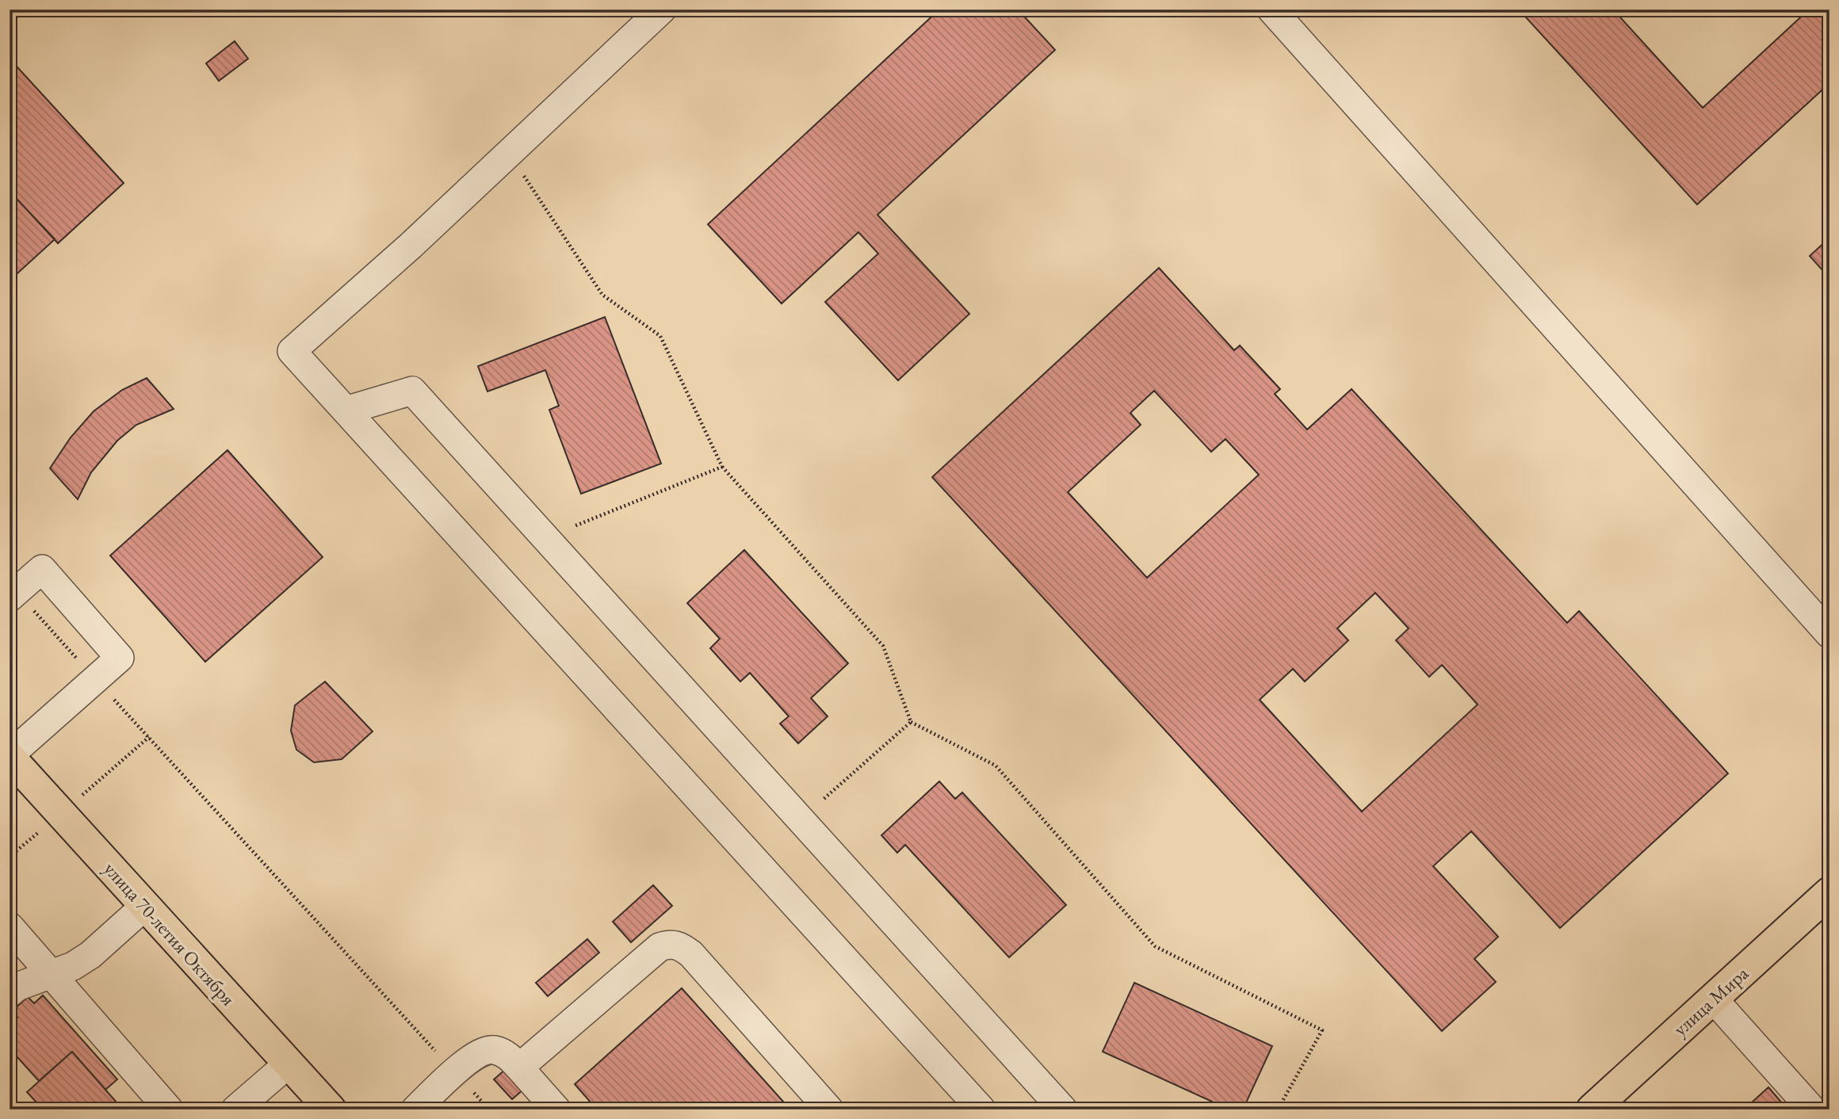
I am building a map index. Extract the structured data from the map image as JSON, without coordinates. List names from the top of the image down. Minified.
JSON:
{"streets":{"main road":["улица 70-летия Октября","улица Мира"]}}
